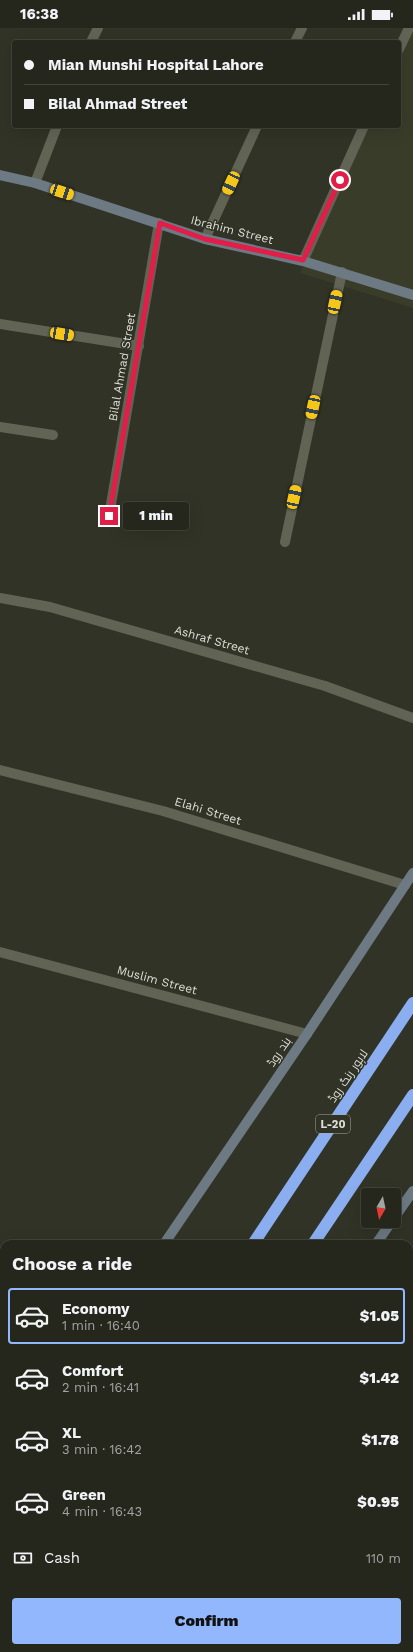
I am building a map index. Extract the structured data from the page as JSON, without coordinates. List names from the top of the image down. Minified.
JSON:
{"streets":{"highway":["لاہور رنگ روڈ","L-20"],"main road":["Ibrahim Street","بند روڈ"],"street":["Bilal Ahmad Street","Ashraf Street","Elahi Street","Muslim Street"]},"crossings":[["Ibrahim Street","Bilal Ahmad Street"],["Elahi Street","بند روڈ"],["Muslim Street","بند روڈ"]],"north":"bottom","page":{"status":"16:38","banner":["Mian Munshi Hospital Lahore","Bilal Ahmad Street"],"bubble":"1 min","heading":"Choose a ride","list":[{"name":"Economy","note":"1 min · 16:40","value":"$1.05"},{"name":"Comfort","note":"2 min · 16:41","value":"$1.42"},{"name":"XL","note":"3 min · 16:42","value":"$1.78"},{"name":"Green","note":"4 min · 16:43","value":"$0.95"}],"pay":["Cash","110 m"],"buttons":"Confirm"}}
